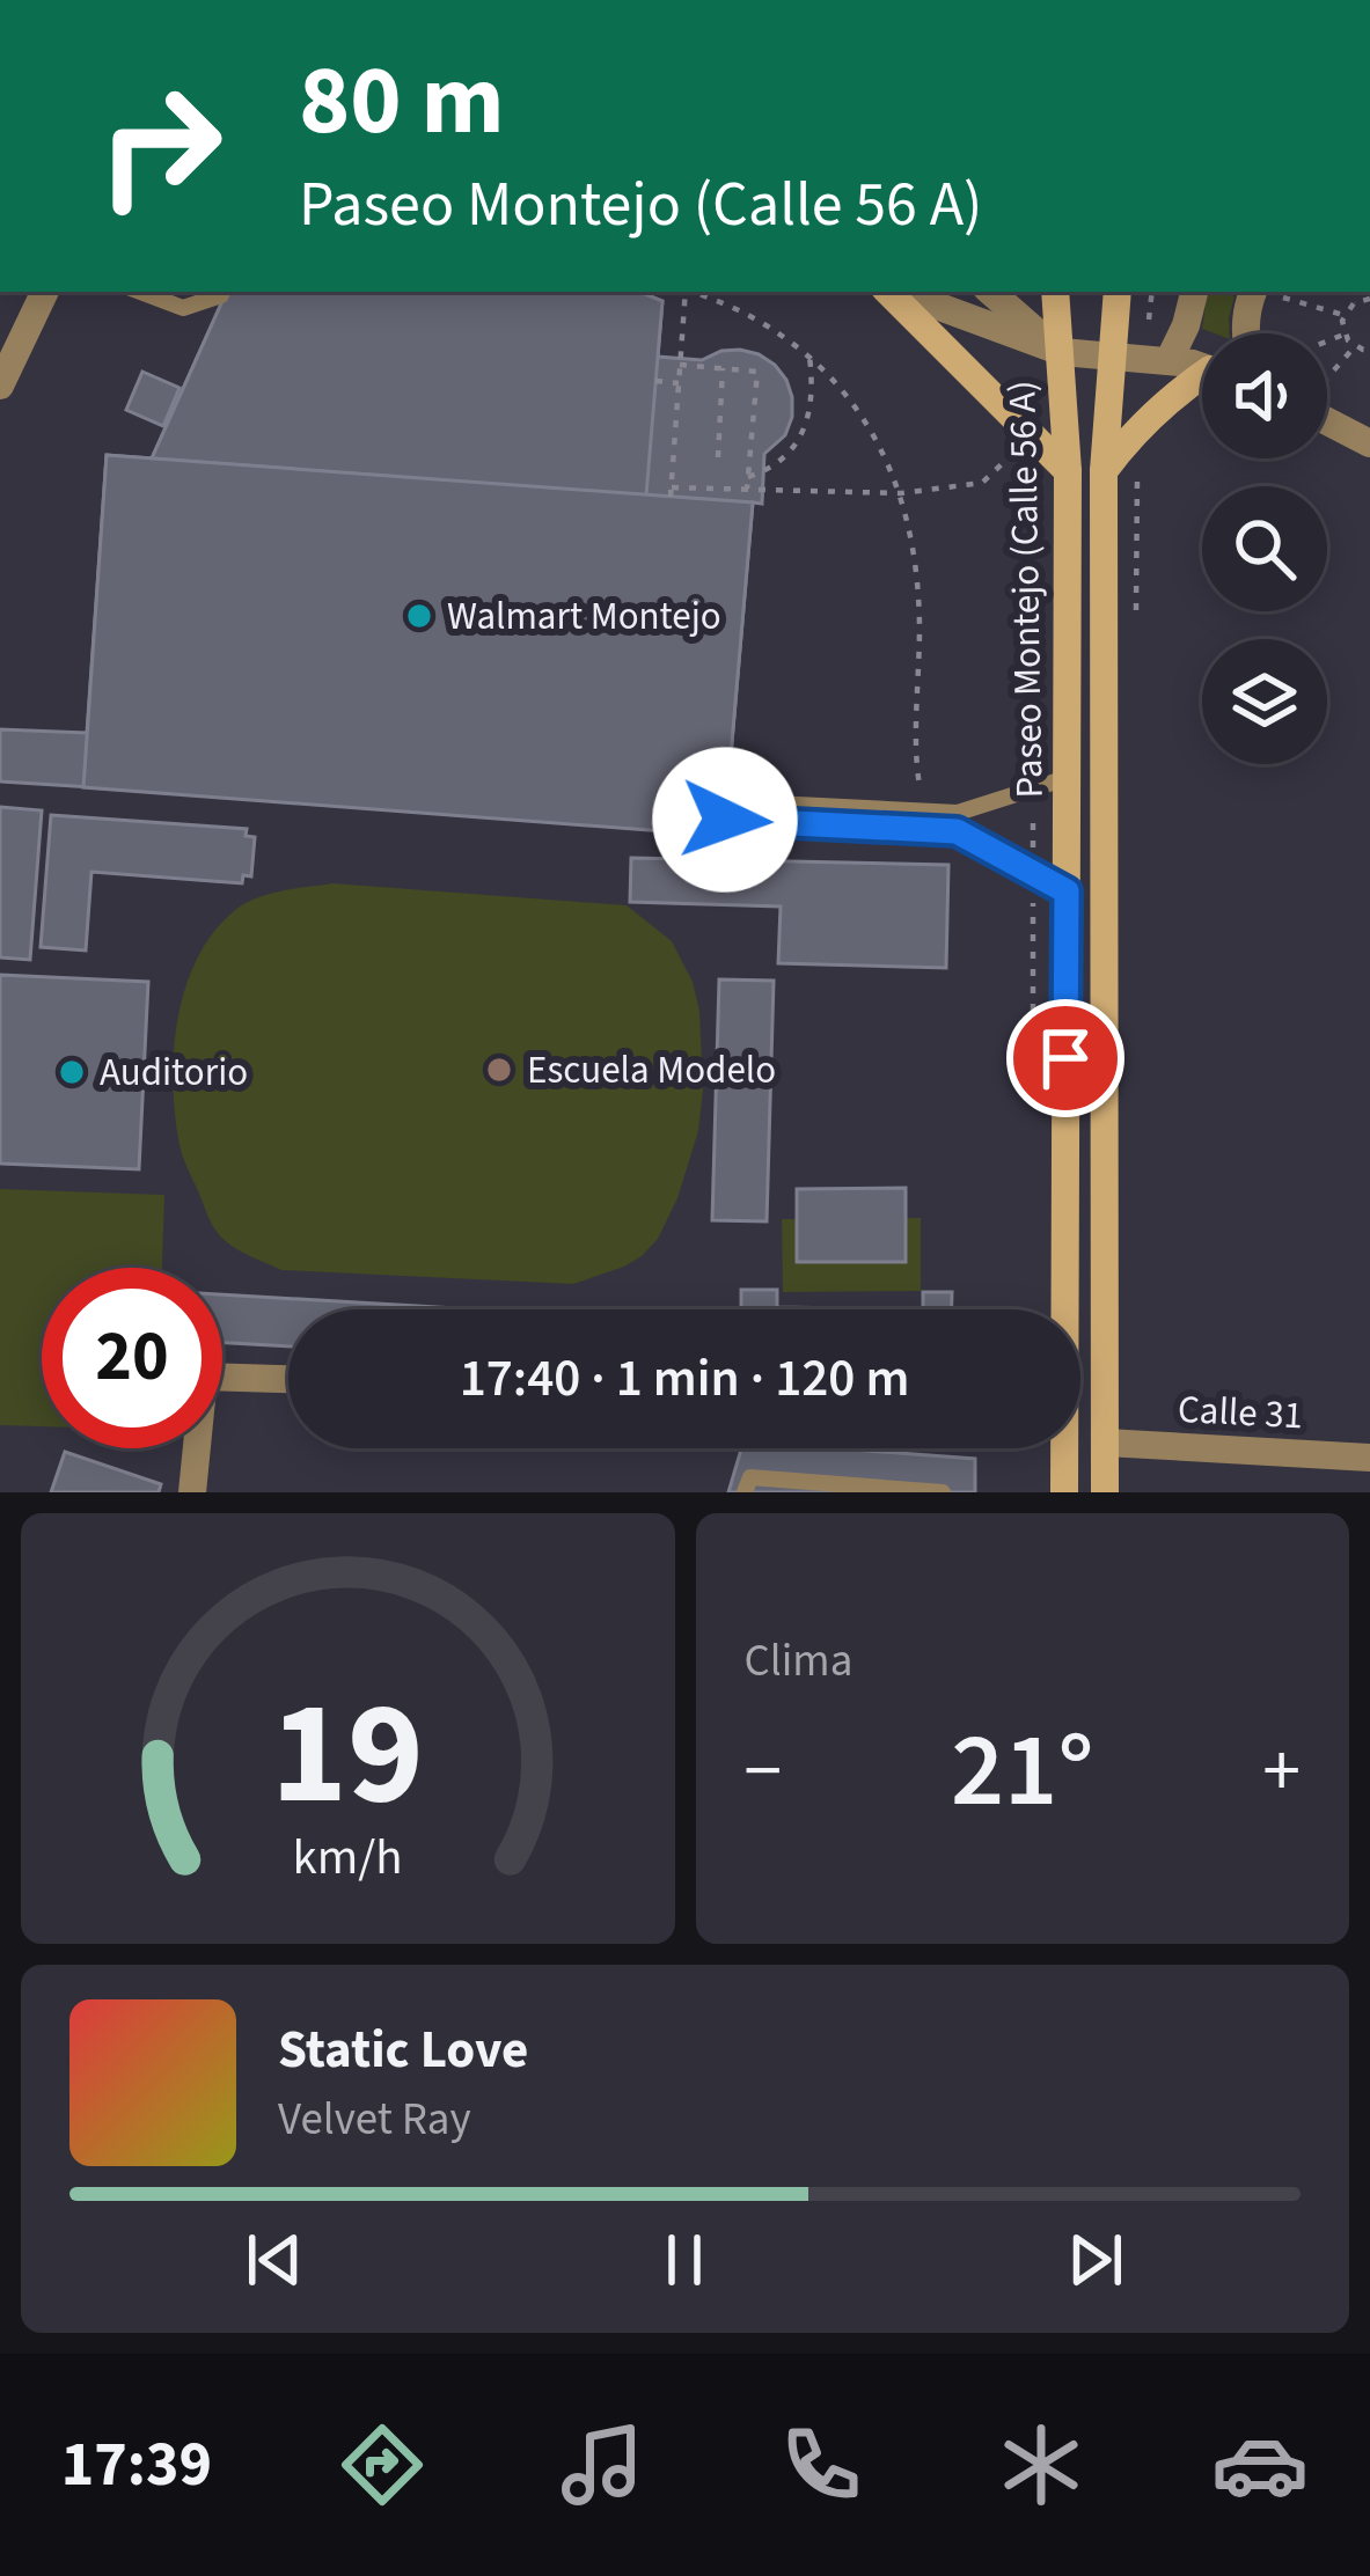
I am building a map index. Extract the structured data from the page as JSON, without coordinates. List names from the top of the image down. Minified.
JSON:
{"streets":{"main road":["Paseo Montejo (Calle 56 A)"],"street":["Calle 31"]},"crossings":[["Paseo Montejo (Calle 56 A)","Calle 31"]],"places":["Walmart Montejo","Escuela Modelo","Auditorio"],"page":{"turn":["80 m","Paseo Montejo (Calle 56 A)"],"limit":"20","trip":"17:40 · 1 min · 120 m","tile":"Clima","heat":["−","21°","+"],"song":["Static Love","Velvet Ray"],"tabs":"17:39","gauge":["19","km/h"]}}
